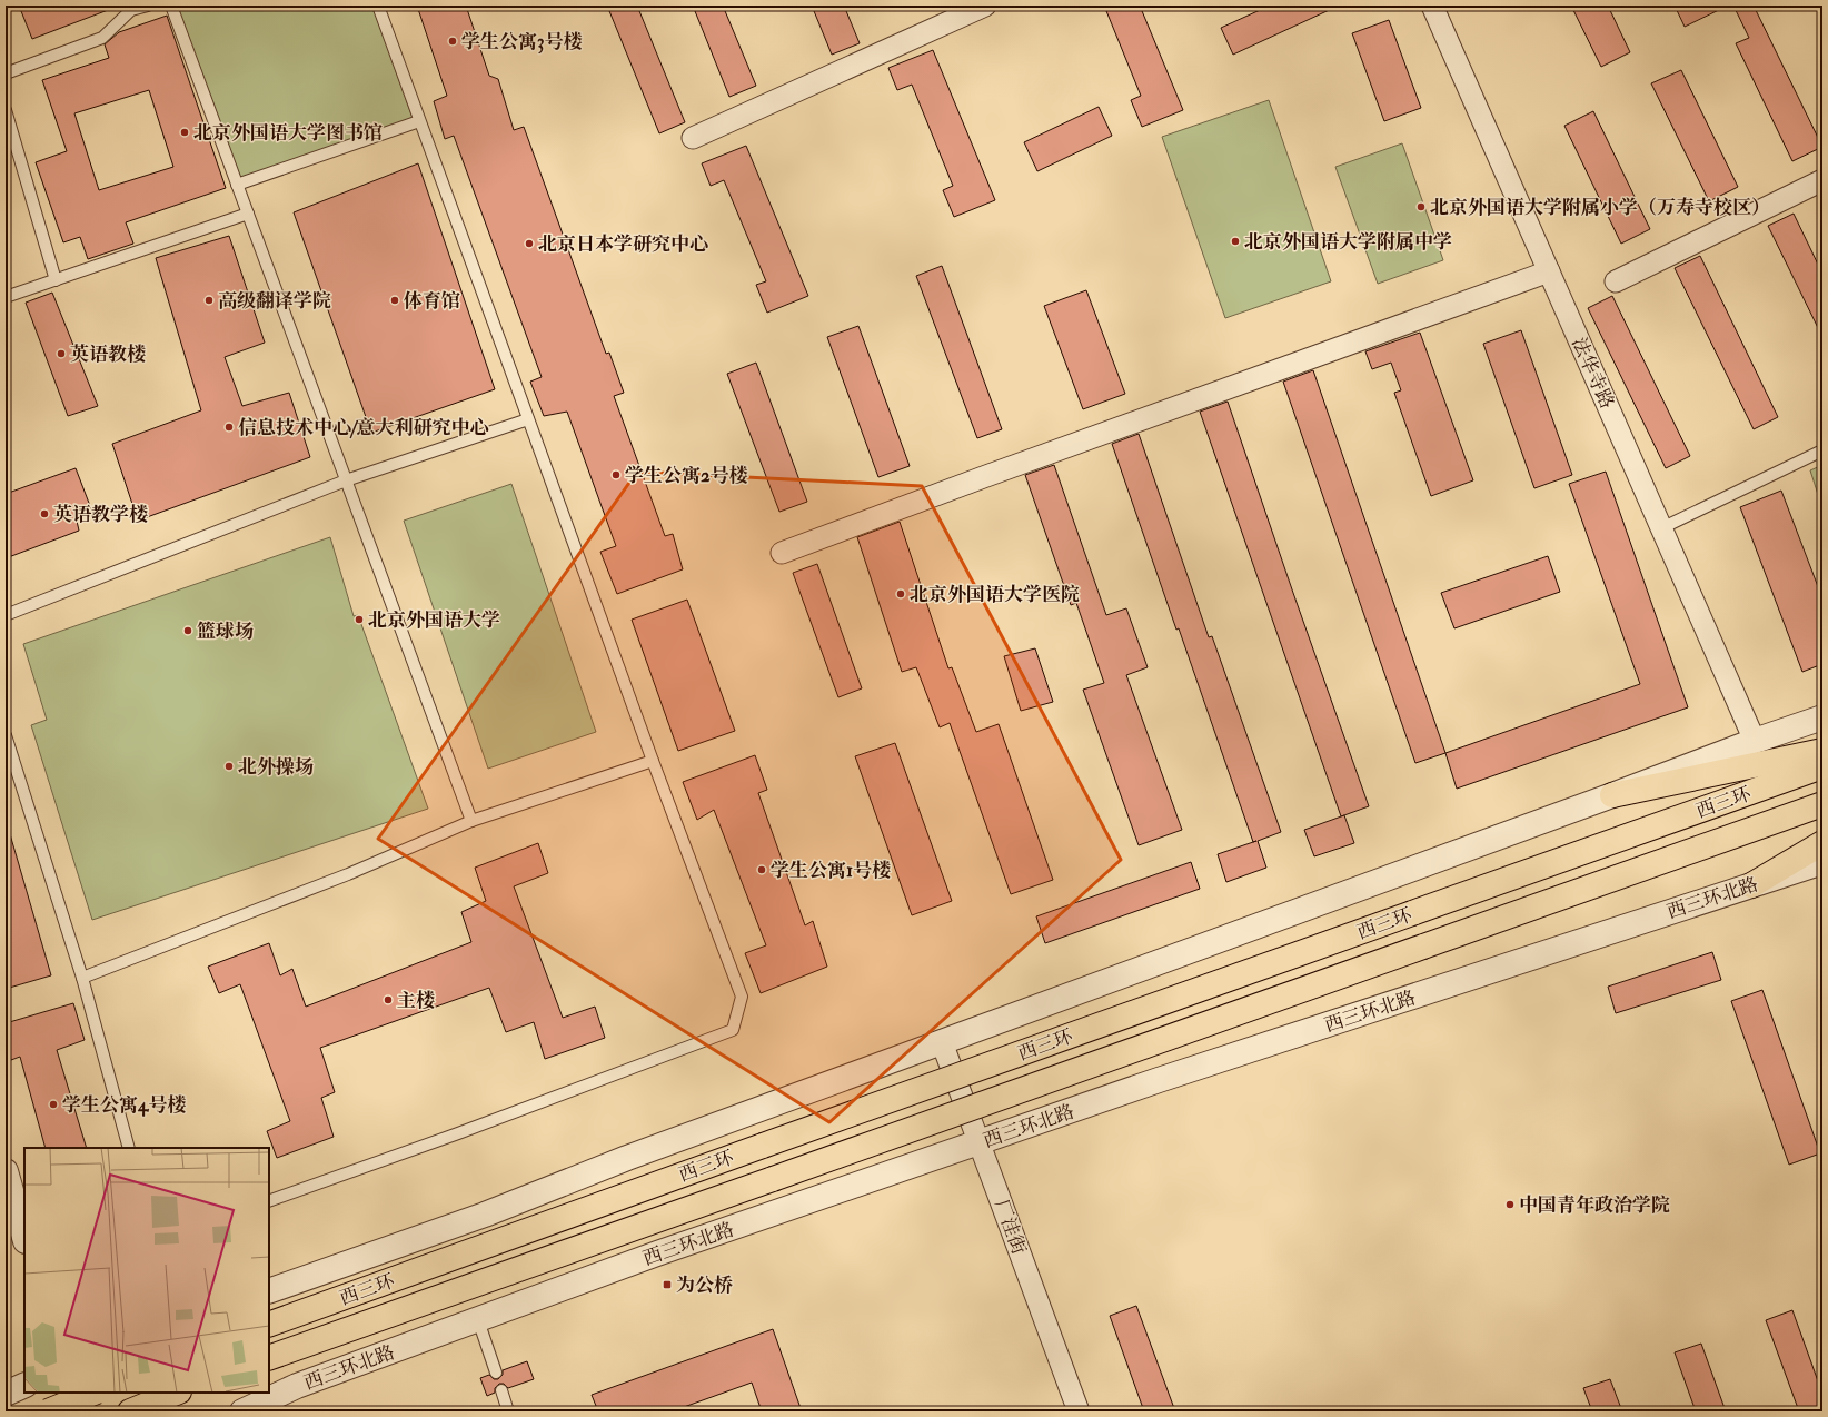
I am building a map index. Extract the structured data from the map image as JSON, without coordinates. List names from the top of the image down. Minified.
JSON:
{"streets":{"highway":["西三环"],"street":["法华寺路","西三环北路","厂洼街"]},"crossings":[["西三环北路","厂洼街"]],"places":{"other":["学生公寓3号楼","北京外国语大学图书馆","北京外国语大学附属小学（万寿寺校区）","北京外国语大学附属中学","北京日本学研究中心","高级翻译学院","体育馆","英语教楼","信息技术中心/意大利研究中心","学生公寓2号楼","英语教学楼","北京外国语大学医院","北京外国语大学","篮球场","北外操场","学生公寓1号楼","主楼","学生公寓4号楼","中国青年政治学院"],"transit":["为公桥"]}}
